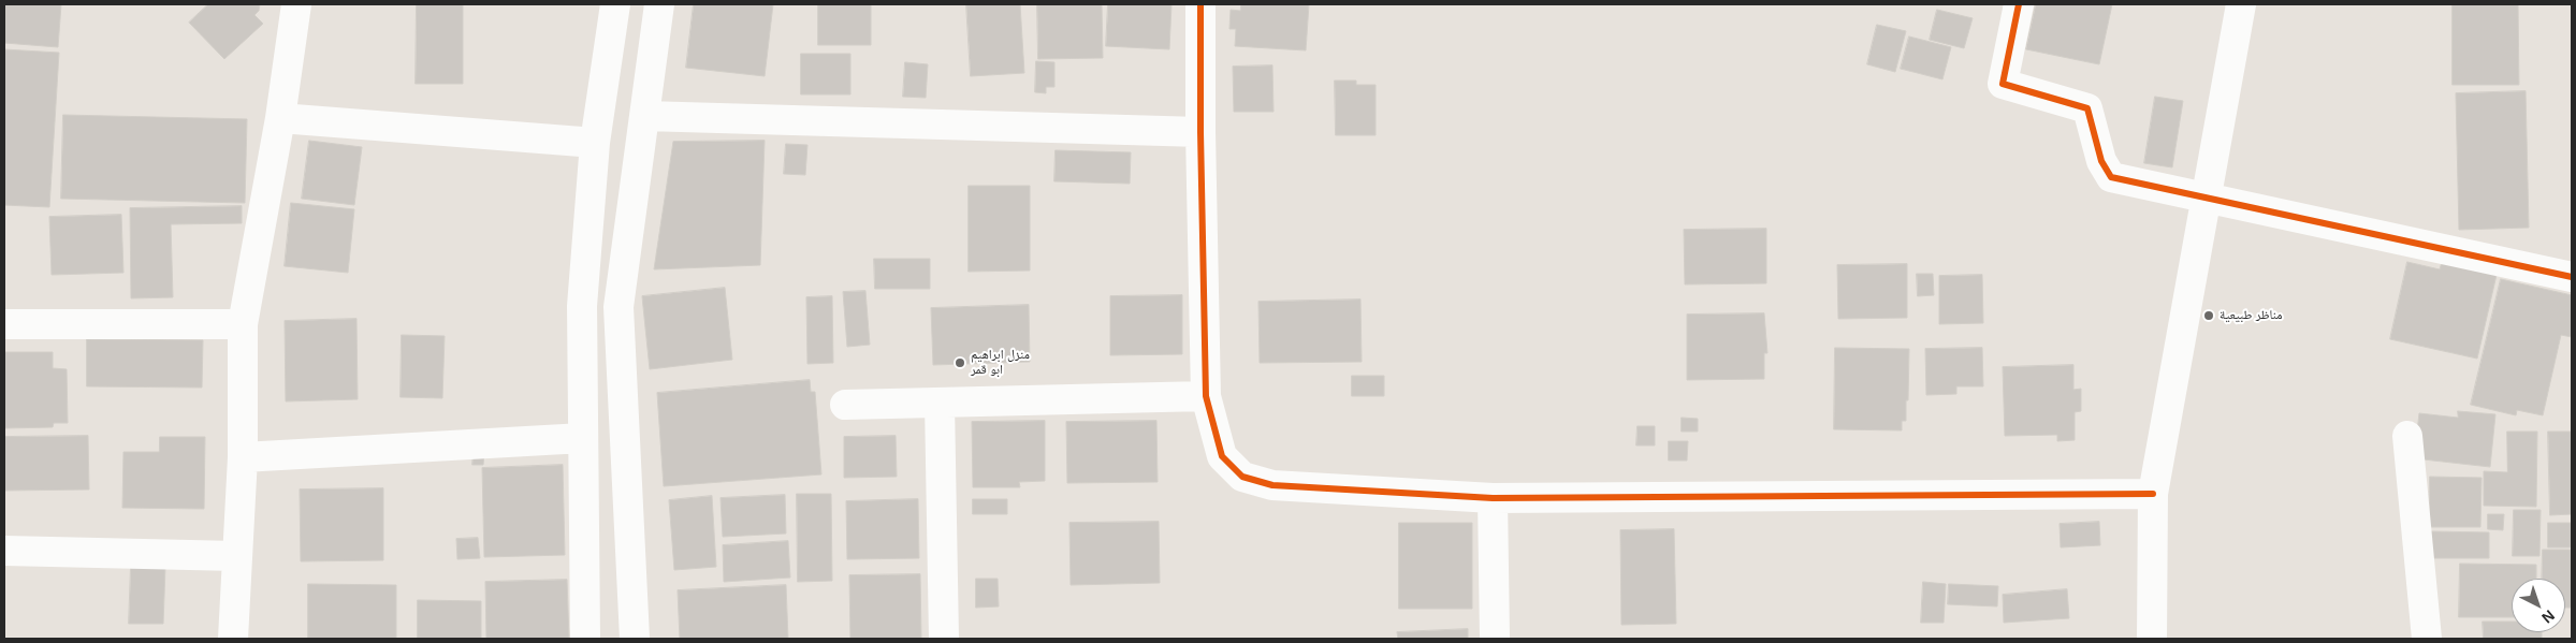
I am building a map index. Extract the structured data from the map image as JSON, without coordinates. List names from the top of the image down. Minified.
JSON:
{"places":["مناظر طبيعية","منزل ابراهيم ابو قمر"],"north":"bottom right"}
